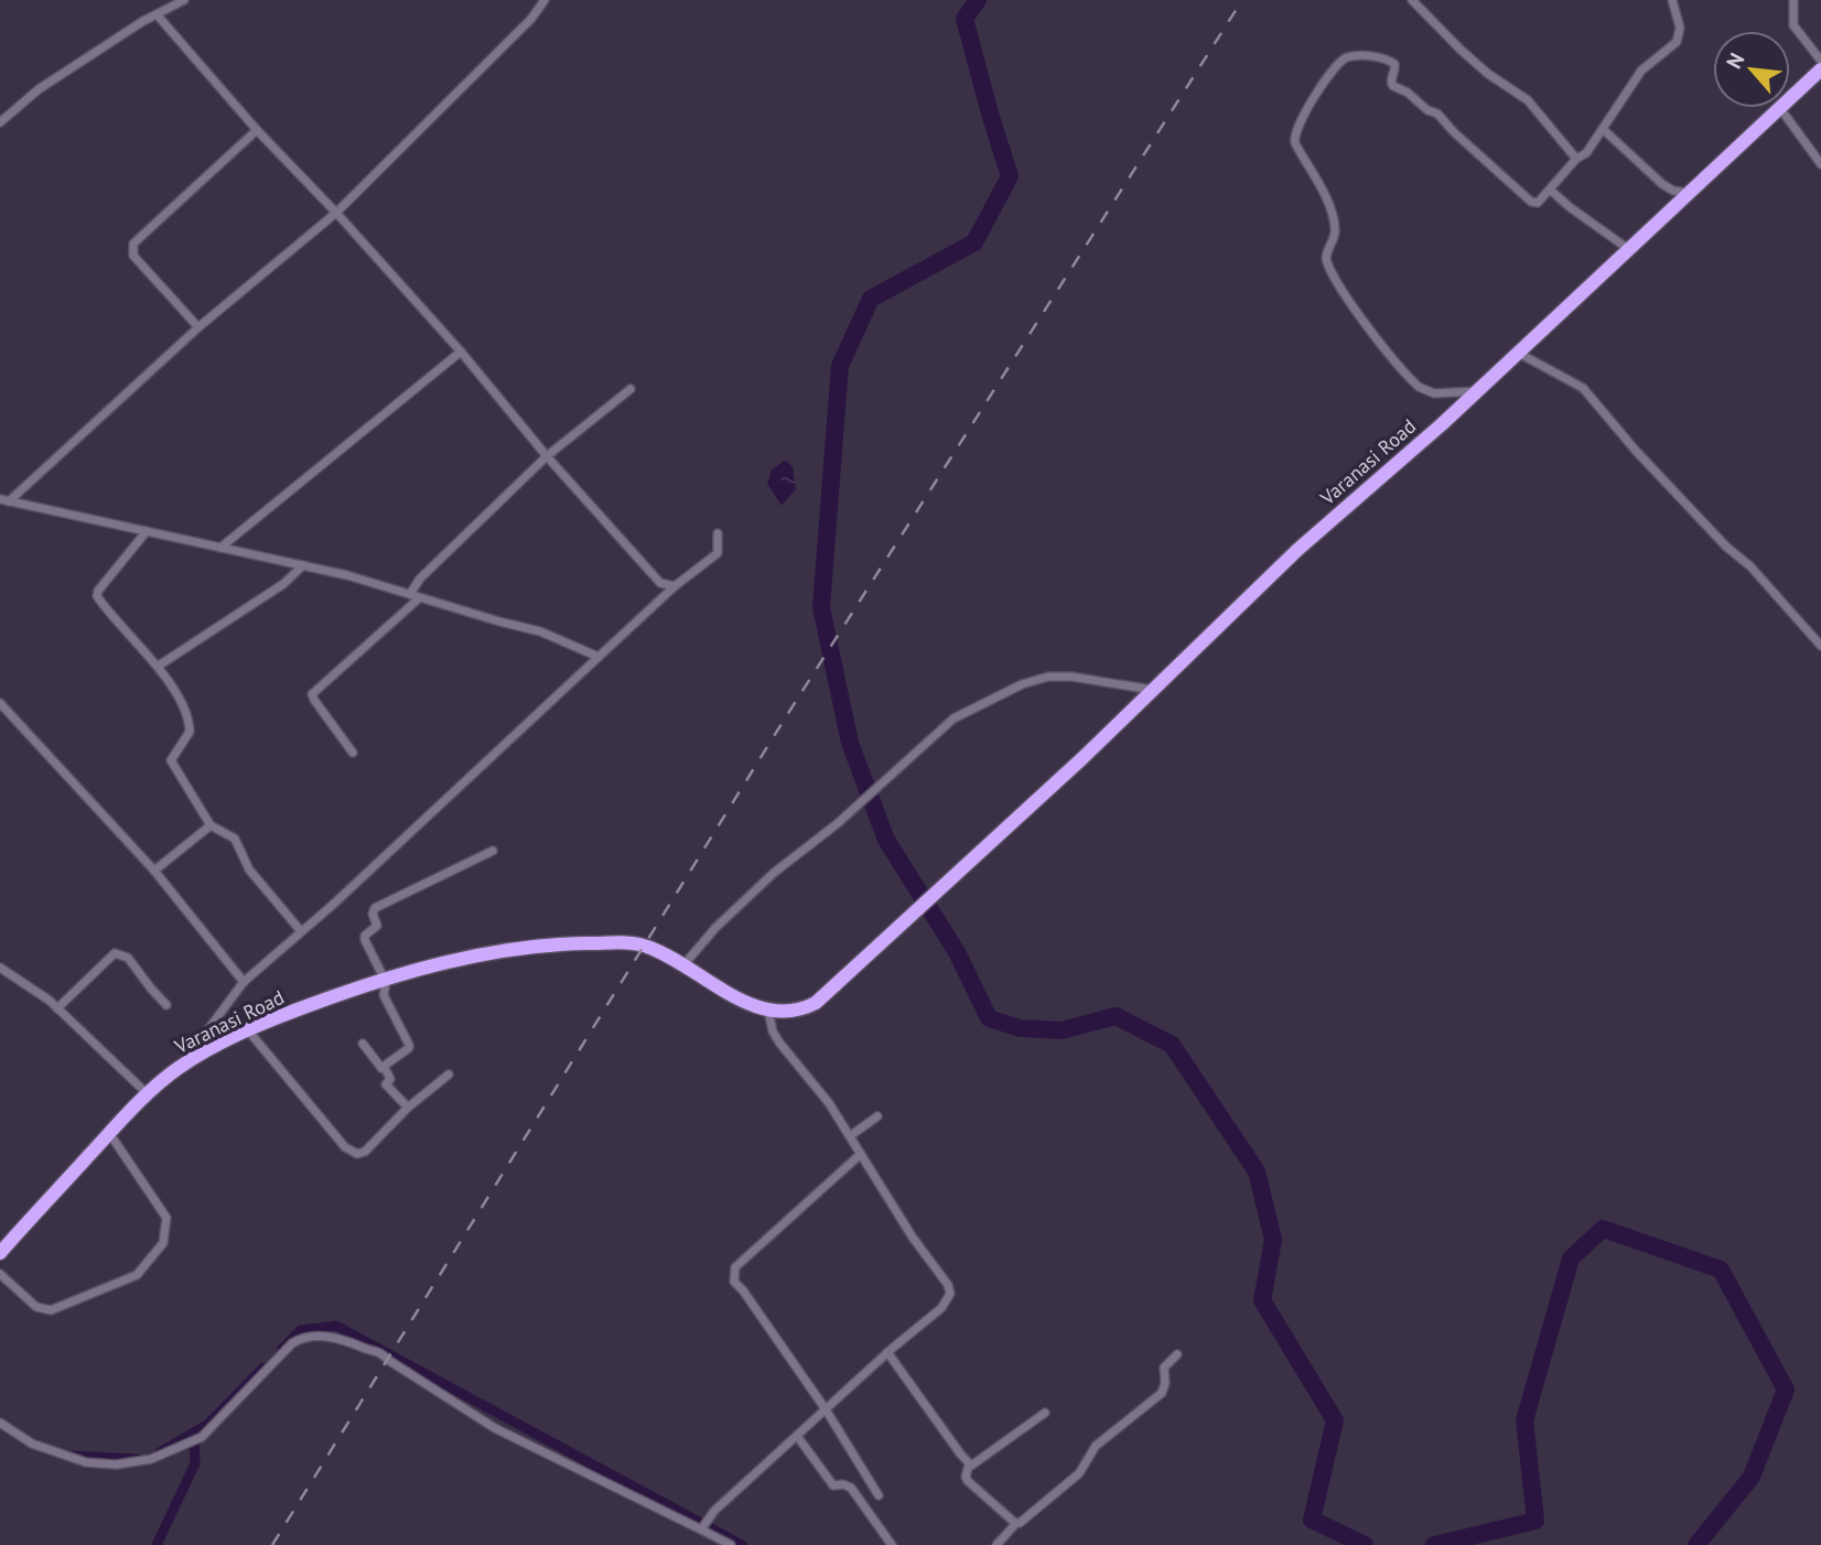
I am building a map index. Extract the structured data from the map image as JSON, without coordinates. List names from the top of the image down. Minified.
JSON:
{"streets":{"highway":["Varanasi Road"]},"north":"top left"}
